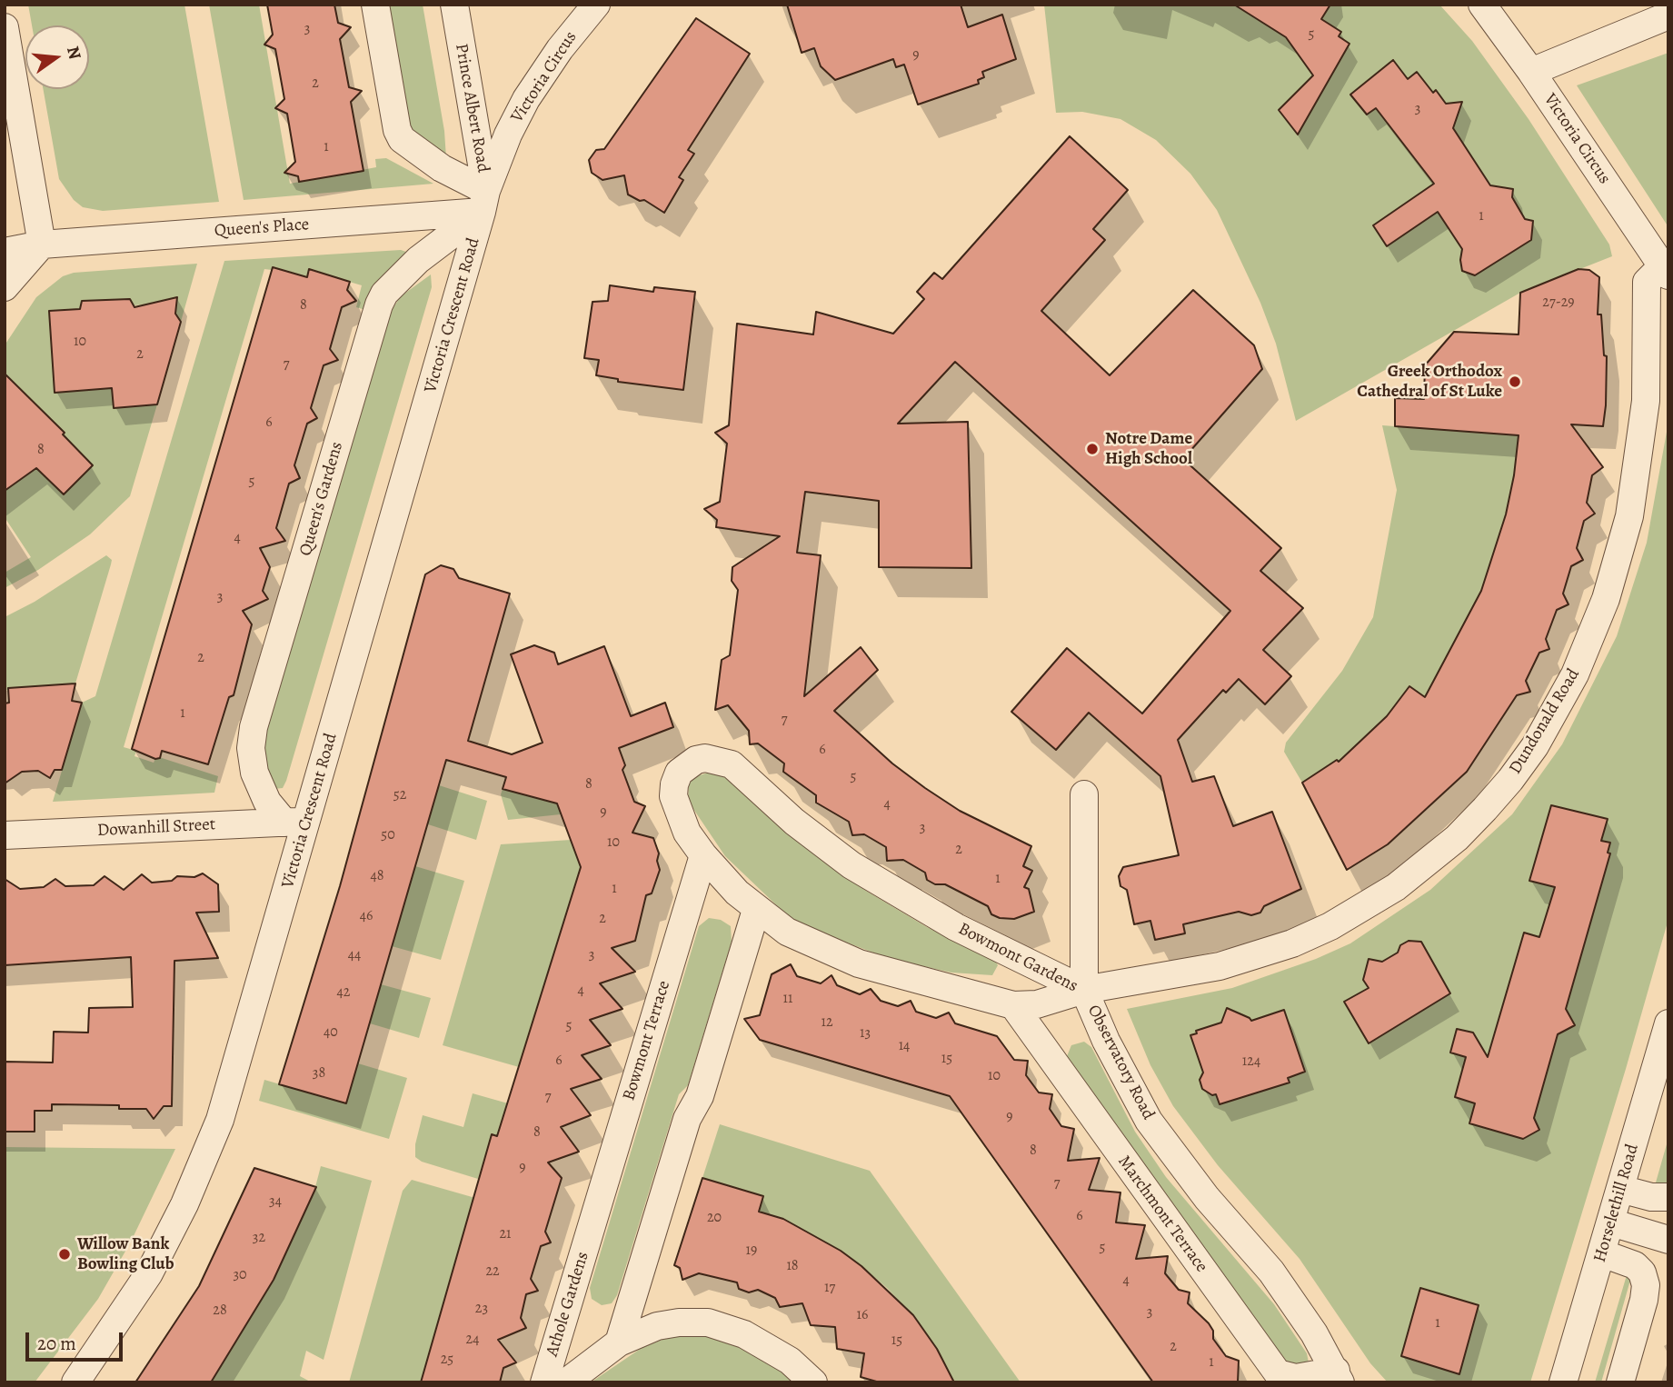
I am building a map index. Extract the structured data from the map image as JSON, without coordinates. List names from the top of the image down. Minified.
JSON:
{"streets":{"street":["Victoria Circus","Prince Albert Road","Queen's Place","Victoria Crescent Road","Queen's Gardens","Dundonald Road","Dowanhill Street","Bowmont Gardens","Bowmont Terrace","Observatory Road","Horselethill Road","Marchmont Terrace","Athole Gardens"]},"crossings":[["Victoria Circus","Prince Albert Road"],["Victoria Circus","Queen's Place"],["Victoria Circus","Victoria Crescent Road"],["Victoria Circus","Queen's Gardens"],["Victoria Circus","Dundonald Road"],["Prince Albert Road","Queen's Place"],["Prince Albert Road","Victoria Crescent Road"],["Prince Albert Road","Queen's Gardens"],["Queen's Place","Victoria Crescent Road"],["Queen's Place","Queen's Gardens"],["Victoria Crescent Road","Queen's Gardens"],["Victoria Crescent Road","Dowanhill Street"],["Queen's Gardens","Dowanhill Street"],["Dundonald Road","Bowmont Gardens"],["Dundonald Road","Observatory Road"],["Bowmont Gardens","Bowmont Terrace"],["Bowmont Gardens","Observatory Road"],["Bowmont Gardens","Marchmont Terrace"],["Bowmont Terrace","Athole Gardens"],["Observatory Road","Marchmont Terrace"]],"places":["Greek Orthodox Cathedral of St Luke","Notre Dame High School","Willow Bank Bowling Club"],"house_numbers":["3","5","9","2","3","1","1","27-29","8","10","2","7","6","8","5","4","3","2","1","7","6","5","8","52","4","9","3","50","10","2","48","1","1","46","2","44","3","4","42","11","12","5","40","13","14","15","6","124","38","10","7","9","8","8","9","7","34","6","20","21","32","5","19","18","22","30","4","17","23","28","3","16","1","24","15","2","25","1"],"scale_bar":"20 m","north":"right"}
